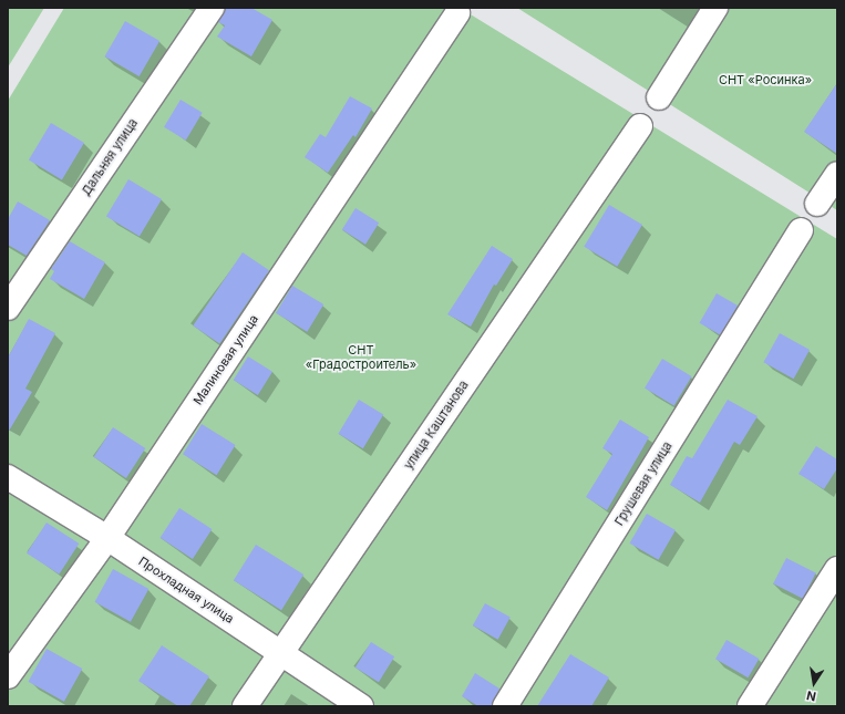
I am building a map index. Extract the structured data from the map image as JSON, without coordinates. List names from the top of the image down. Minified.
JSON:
{"streets":{"street":["Дальняя улица","Малиновая улица","улица Каштанова","Грушевая улица","Прохладная улица"]},"crossings":[["Малиновая улица","Прохладная улица"],["улица Каштанова","Прохладная улица"]],"parks":["СНТ «Росинка»","СНТ «Градостроитель»"],"north":"bottom"}
